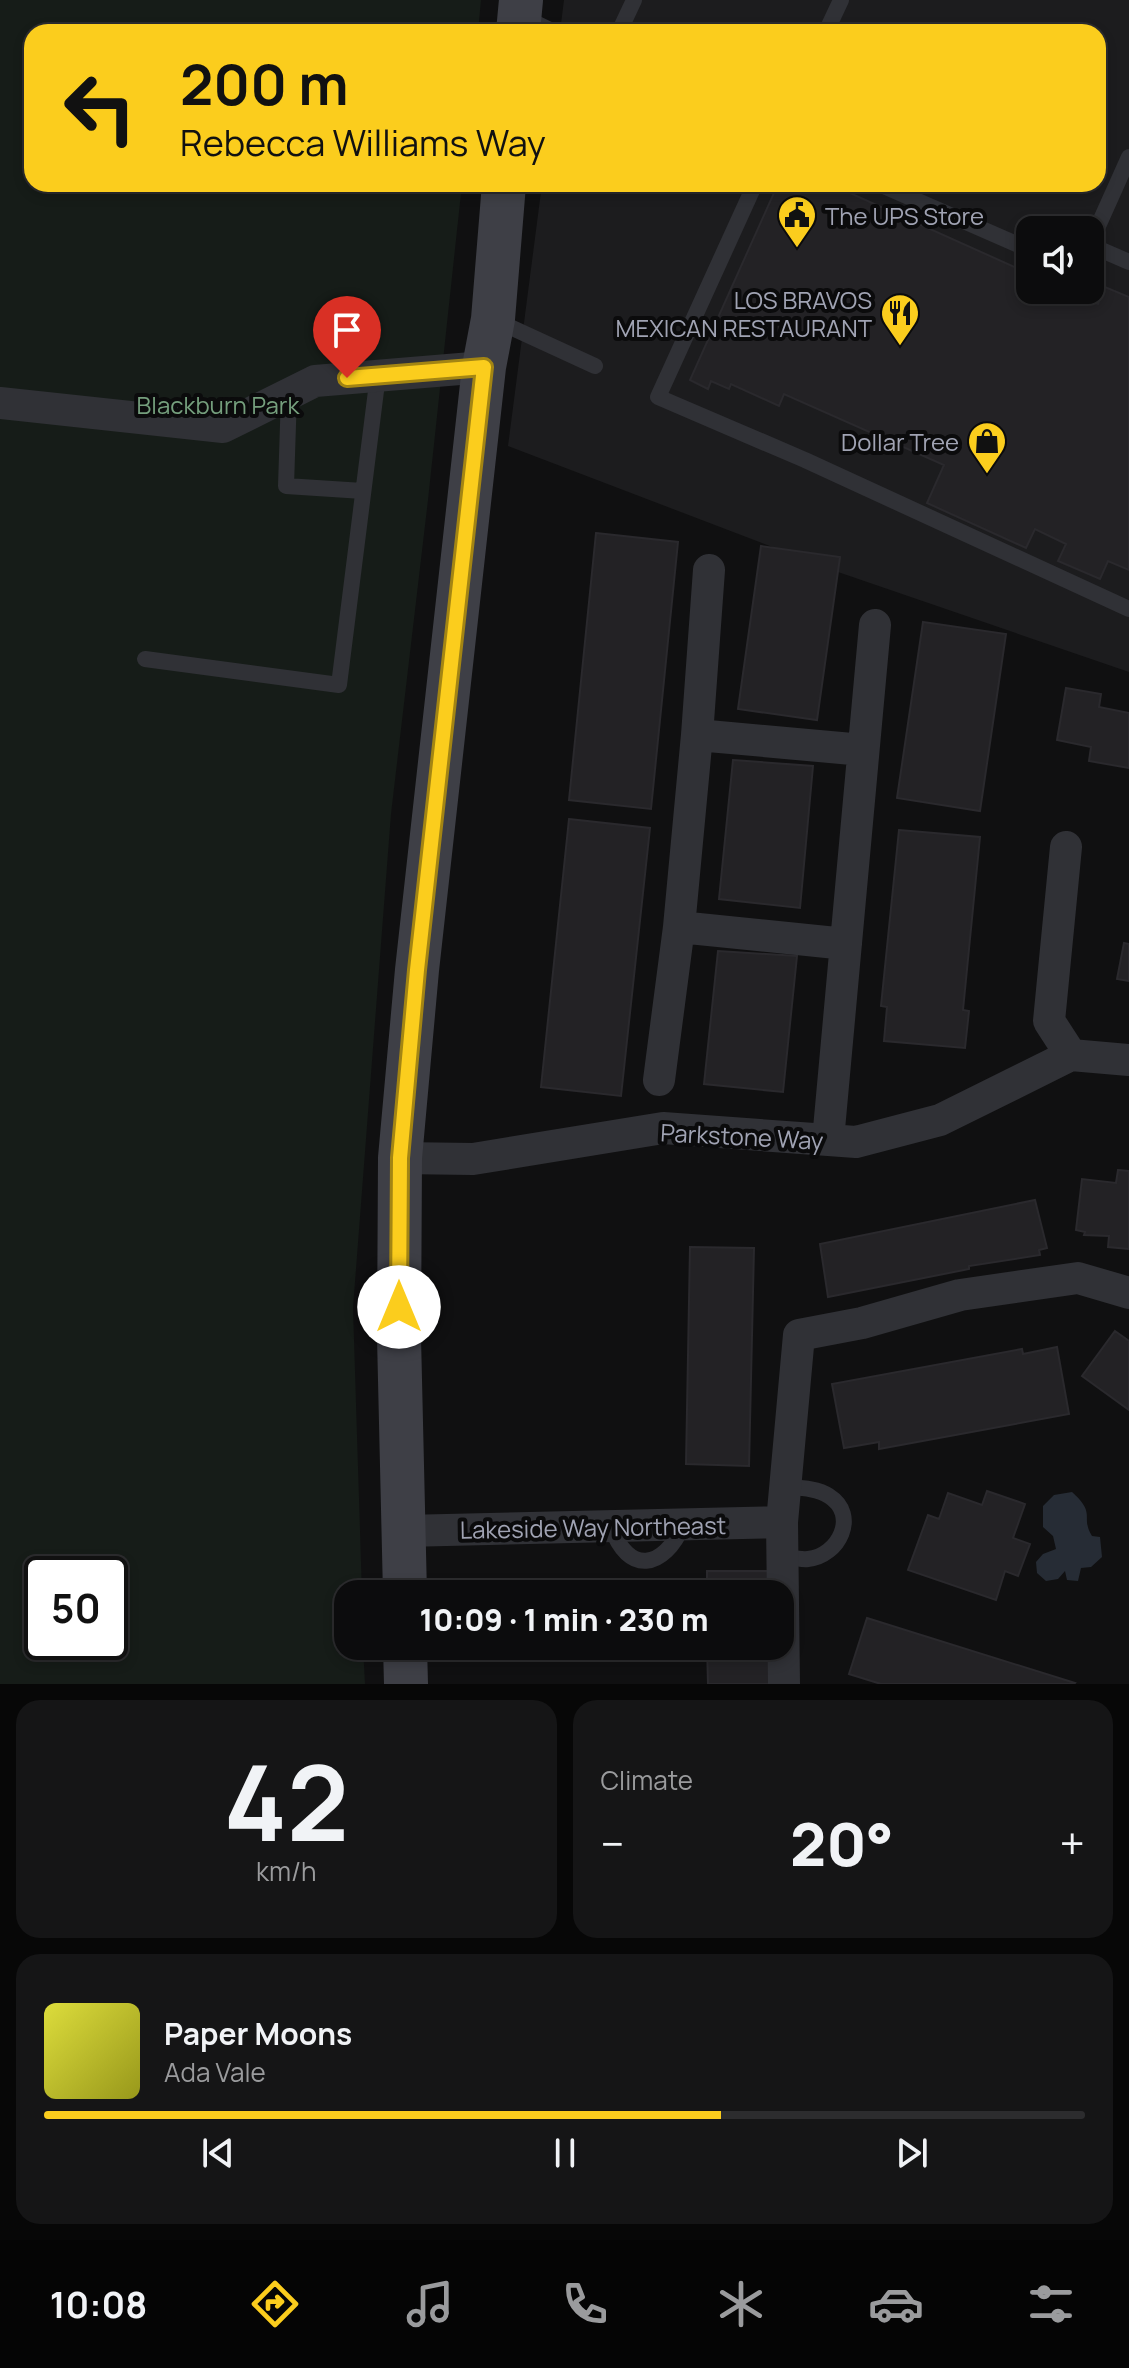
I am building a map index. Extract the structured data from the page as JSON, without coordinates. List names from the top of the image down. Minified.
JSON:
{"streets":{"street":["Parkstone Way","Lakeside Way Northeast"]},"parks":["Blackburn Park"],"places":{"public building":["The UPS Store"],"restaurant":["LOS BRAVOS MEXICAN RESTAURANT"],"shop":["Dollar Tree"]},"page":{"turn":["200 m","Rebecca Williams Way"],"limit":"50","trip":"10:09 · 1 min · 230 m","tile":[["42","km/h"],"Climate"],"heat":["−","20°","+"],"song":["Paper Moons","Ada Vale"],"tabs":"10:08"}}
